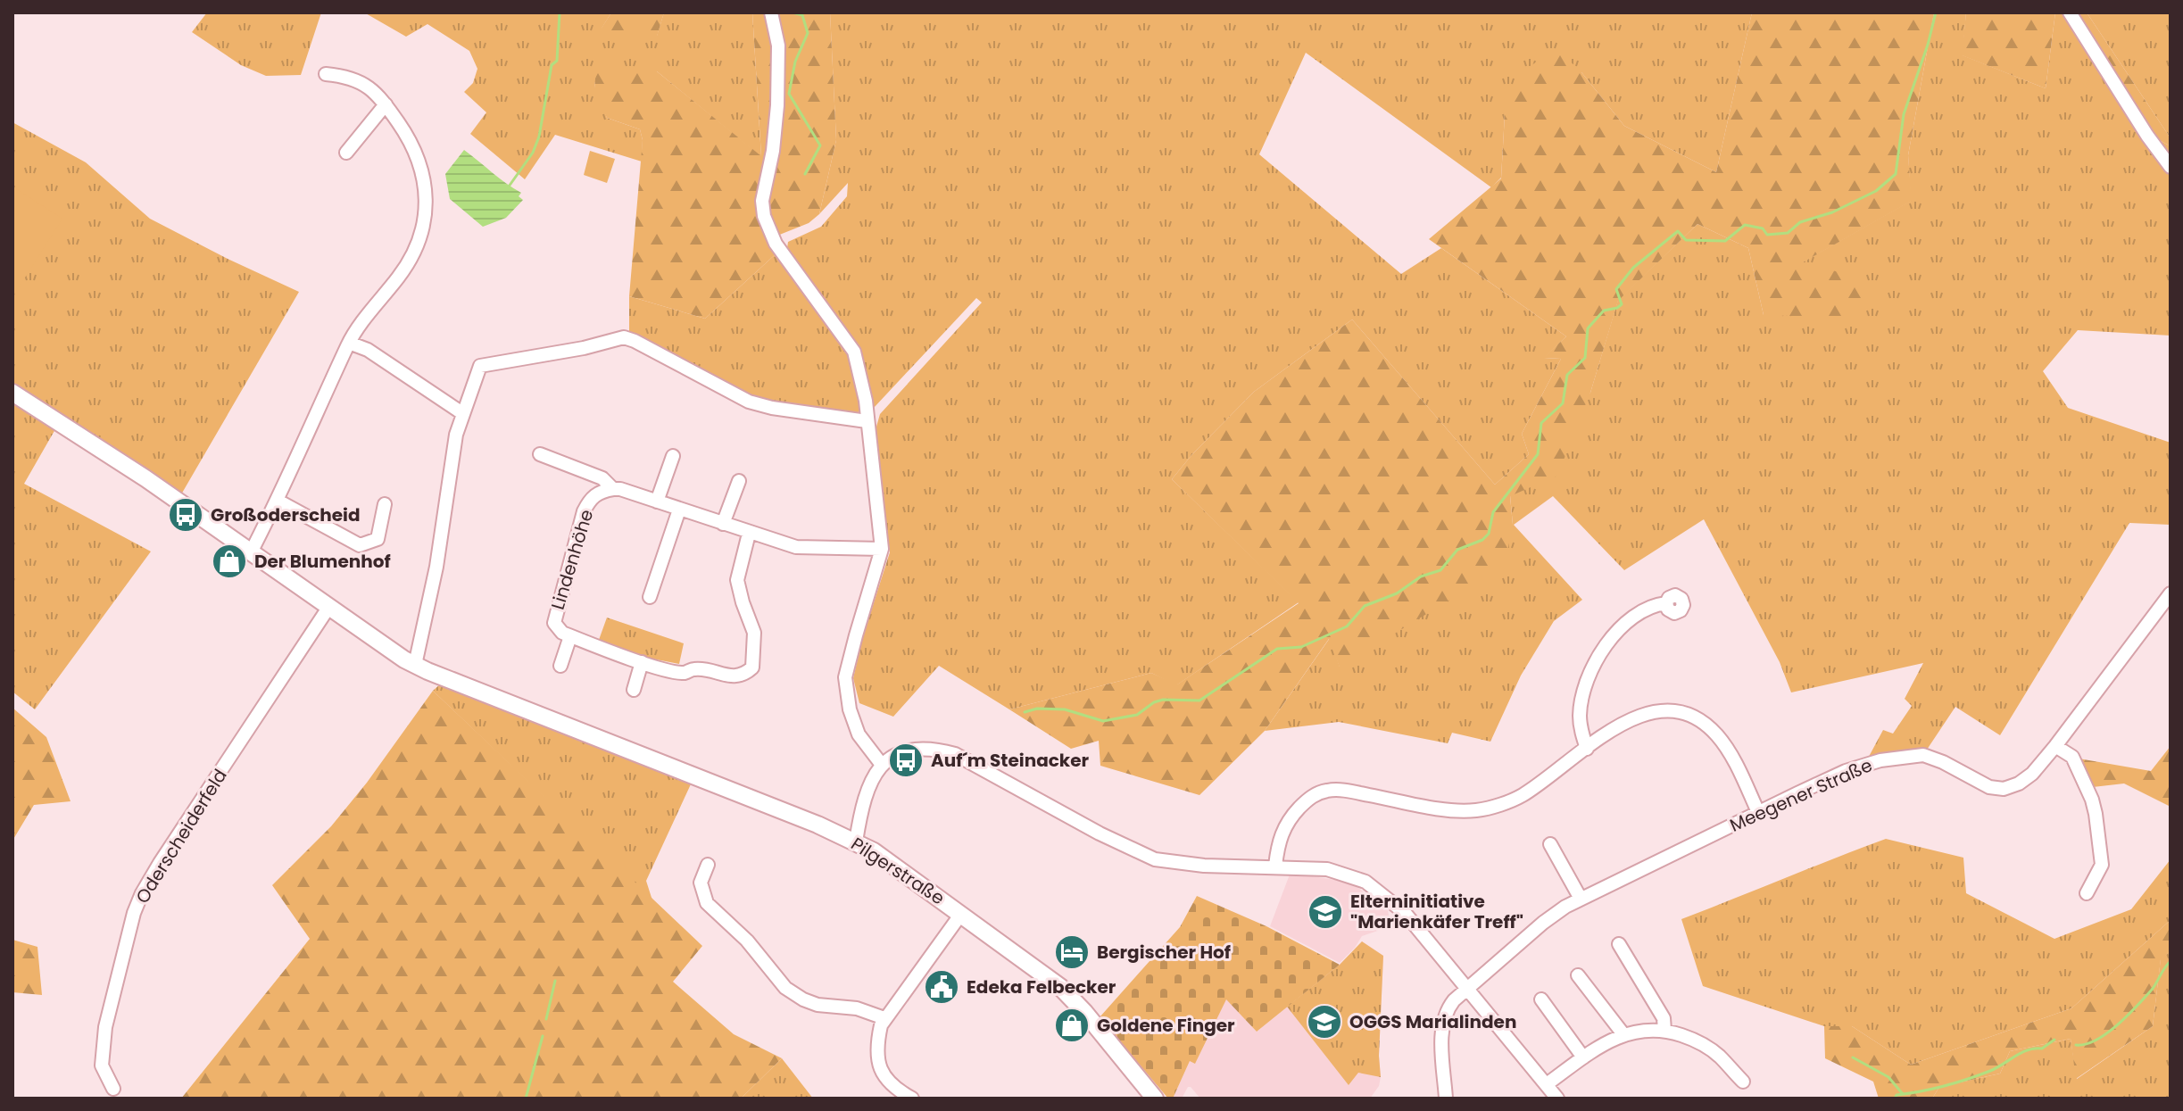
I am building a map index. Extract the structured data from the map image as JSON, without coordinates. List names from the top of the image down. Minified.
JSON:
{"streets":{"main road":["Pilgerstraße"],"street":["Lindenhöhe","Meegener Straße","Oderscheiderfeld"]},"places":{"bus stop":["Großoderscheid","Auf´m Steinacker"],"shop":["Der Blumenhof","Goldene Finger"],"school or university":["Elterninitiative \"Marienkäfer Treff\"","OGGS Marialinden"],"hotel":["Bergischer Hof"],"public building":["Edeka Felbecker"]}}
